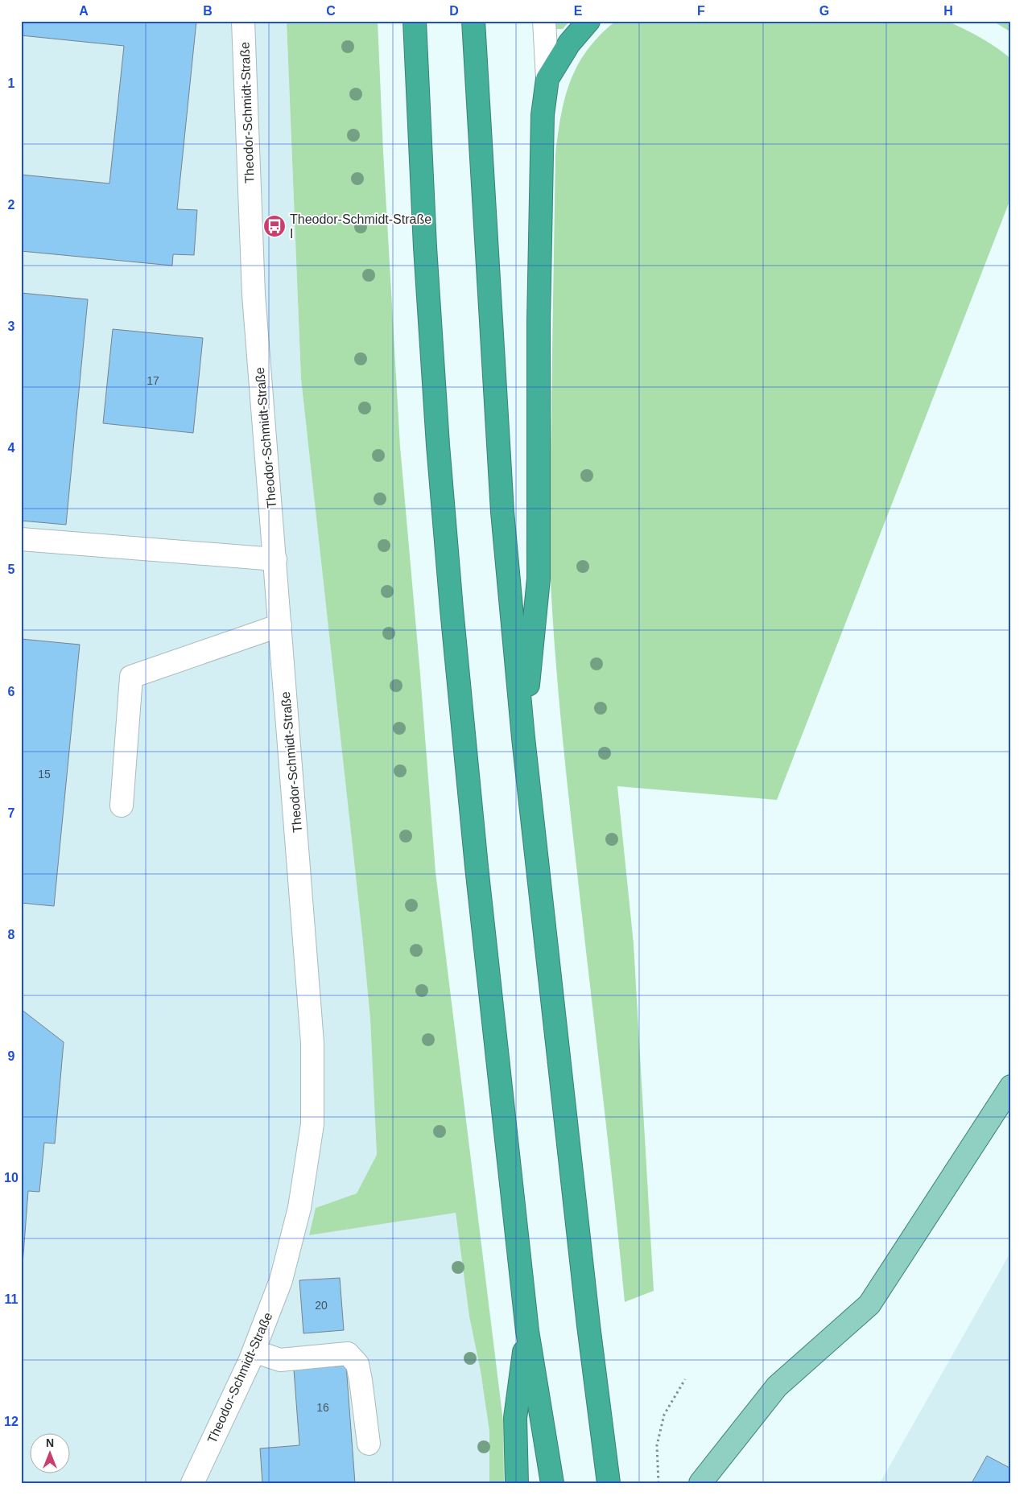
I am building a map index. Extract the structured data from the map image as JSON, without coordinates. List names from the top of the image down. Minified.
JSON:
{"streets":{"street":["Theodor-Schmidt-Straße"]},"places":{"bus stop":["Theodor-Schmidt-Straße I"]},"house_numbers":["17","15","20","16"],"north":"top","grid":{"columns":["A","B","C","D","E","F","G","H"],"rows":["1","2","3","4","5","6","7","8","9","10","11","12"]}}
